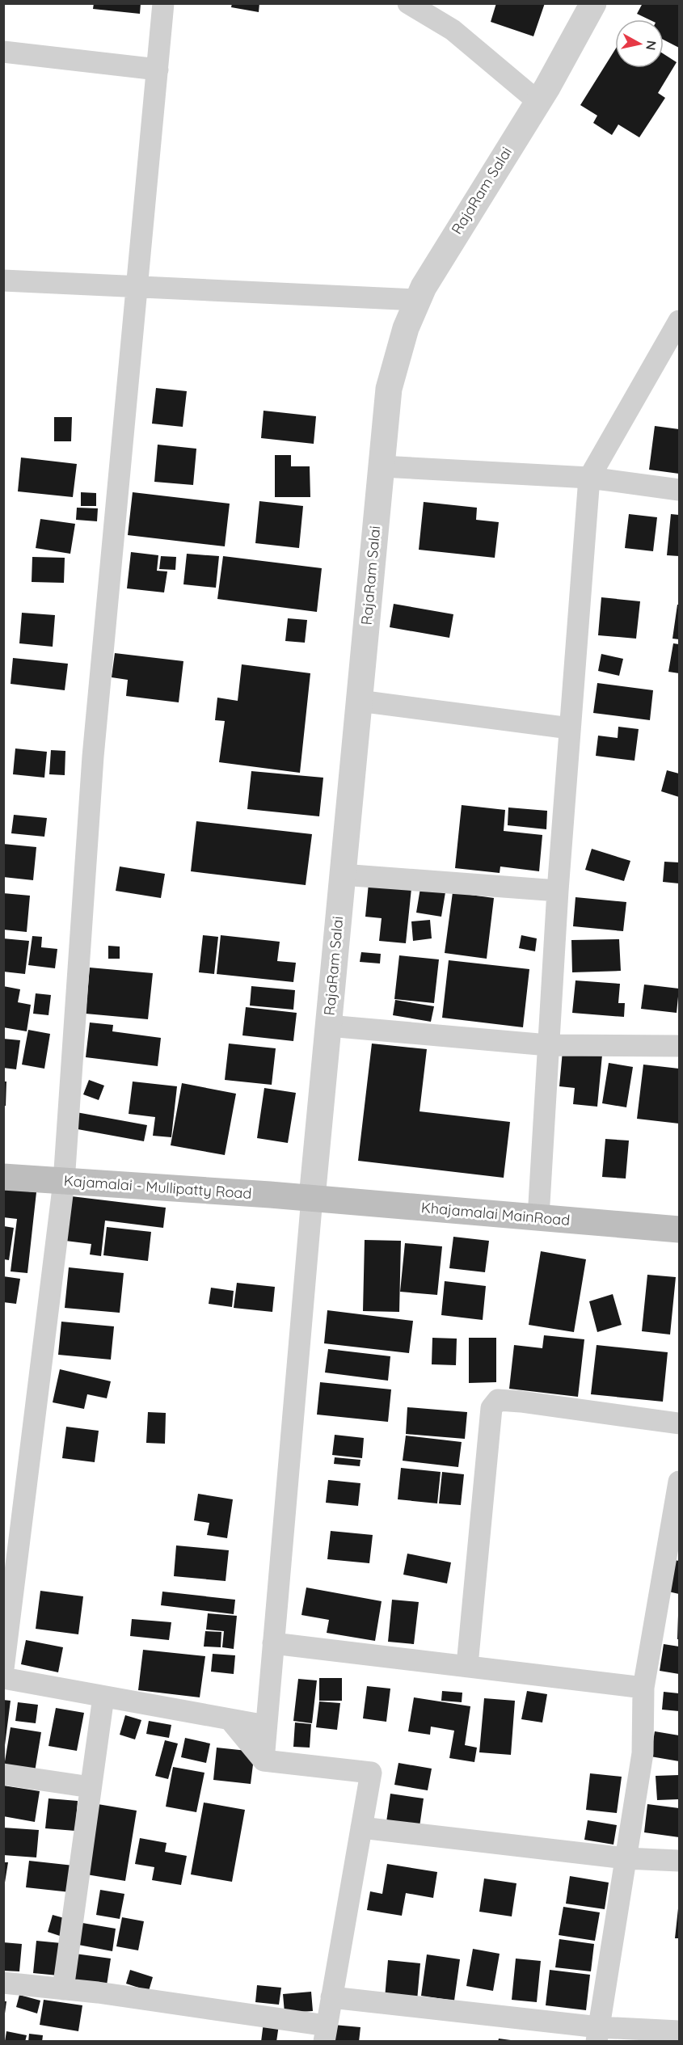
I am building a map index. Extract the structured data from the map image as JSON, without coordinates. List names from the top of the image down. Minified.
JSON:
{"streets":{"main road":["Kajamalai - Mullipatty Road","Khajamalai MainRoad"],"street":["RajaRam Salai"]},"crossings":[["RajaRam Salai","Kajamalai - Mullipatty Road"],["RajaRam Salai","Khajamalai MainRoad"],["Kajamalai - Mullipatty Road","Khajamalai MainRoad"]],"north":"right"}
